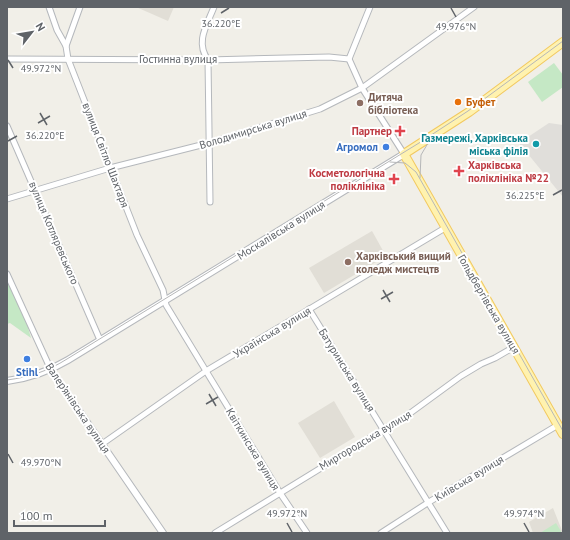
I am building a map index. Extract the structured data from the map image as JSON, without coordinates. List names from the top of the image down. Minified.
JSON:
{"streets":{"main road":["Москалівська вулиця","Гольдбергівська вулиця"],"street":["Гостинна вулиця","Володимирська вулиця","вулиця Світло Шахтаря","вулиця Котляревського","Українська вулиця","Батуринська вулиця","Валер’янівська вулиця","Миргородська вулиця","Квіткинська вулиця","Київська вулиця"]},"crossings":[["Гостинна вулиця","вулиця Світло Шахтаря"],["Володимирська вулиця","вулиця Світло Шахтаря"],["Володимирська вулиця","вулиця Котляревського"],["вулиця Світло Шахтаря","Москалівська вулиця"],["вулиця Світло Шахтаря","Квіткинська вулиця"],["Москалівська вулиця","вулиця Котляревського"],["Москалівська вулиця","Гольдбергівська вулиця"],["Москалівська вулиця","Валер’янівська вулиця"],["Москалівська вулиця","Квіткинська вулиця"],["Гольдбергівська вулиця","Українська вулиця"],["Гольдбергівська вулиця","Миргородська вулиця"],["Гольдбергівська вулиця","Київська вулиця"],["Українська вулиця","Батуринська вулиця"],["Українська вулиця","Валер’янівська вулиця"],["Українська вулиця","Квіткинська вулиця"],["Батуринська вулиця","Миргородська вулиця"],["Батуринська вулиця","Київська вулиця"],["Миргородська вулиця","Квіткинська вулиця"]],"places":{"other":["Буфет","Дитяча бібліотека","Газмережі, Харківська міська філія","Агромол","Харківський вищий коледж мистецтв","Stihl"],"health":["Партнер","Харківська поліклініка №22","Косметологічна поліклініка"]},"scale_bar":"100 m","north":"top right","coordinates":["36.220°E","49.976°N","49.972°N","36.225°E","49.970°N","49.974°N"]}
